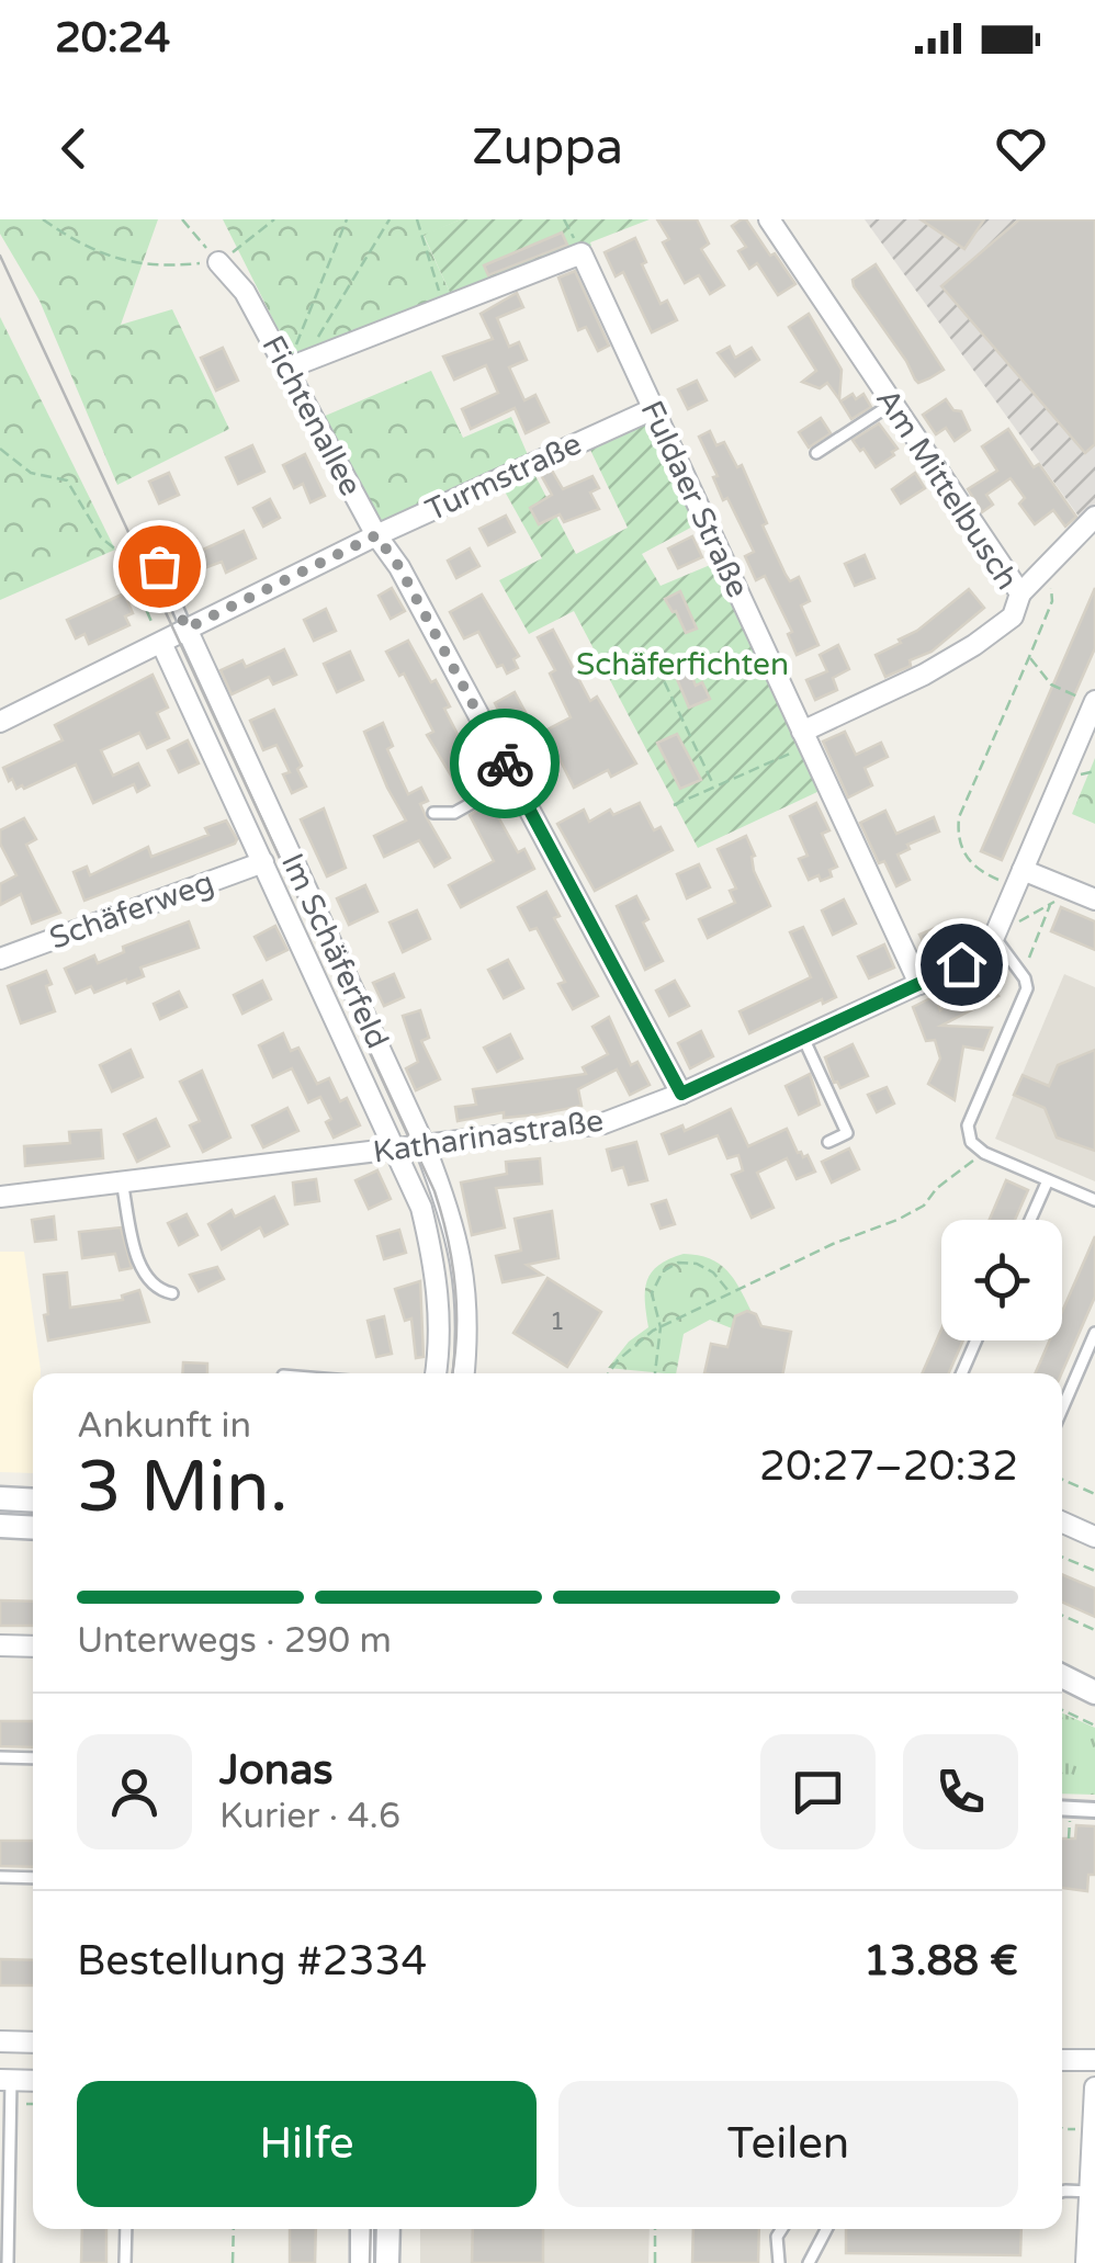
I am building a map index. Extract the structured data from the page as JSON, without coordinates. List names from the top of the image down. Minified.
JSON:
{"streets":{"street":["Fichtenallee","Turmstraße","Am Mittelbusch","Fuldaer Straße","Schäferweg","Im Schäferfeld","Katharinastraße"]},"crossings":[["Fichtenallee","Turmstraße"],["Fichtenallee","Katharinastraße"],["Turmstraße","Fuldaer Straße"],["Turmstraße","Im Schäferfeld"],["Am Mittelbusch","Fuldaer Straße"],["Fuldaer Straße","Katharinastraße"],["Schäferweg","Im Schäferfeld"],["Im Schäferfeld","Katharinastraße"]],"parks":["Schäferfichten"],"house_numbers":["1"],"page":{"status":"20:24","header":"Zuppa","heading":["3 Min.","Ankunft in","20:27–20:32"],"panel":["Jonas","Kurier · 4.6","Bestellung #2334","13.88 €"],"bar":"Unterwegs · 290 m","buttons":["Hilfe","Teilen"]}}
